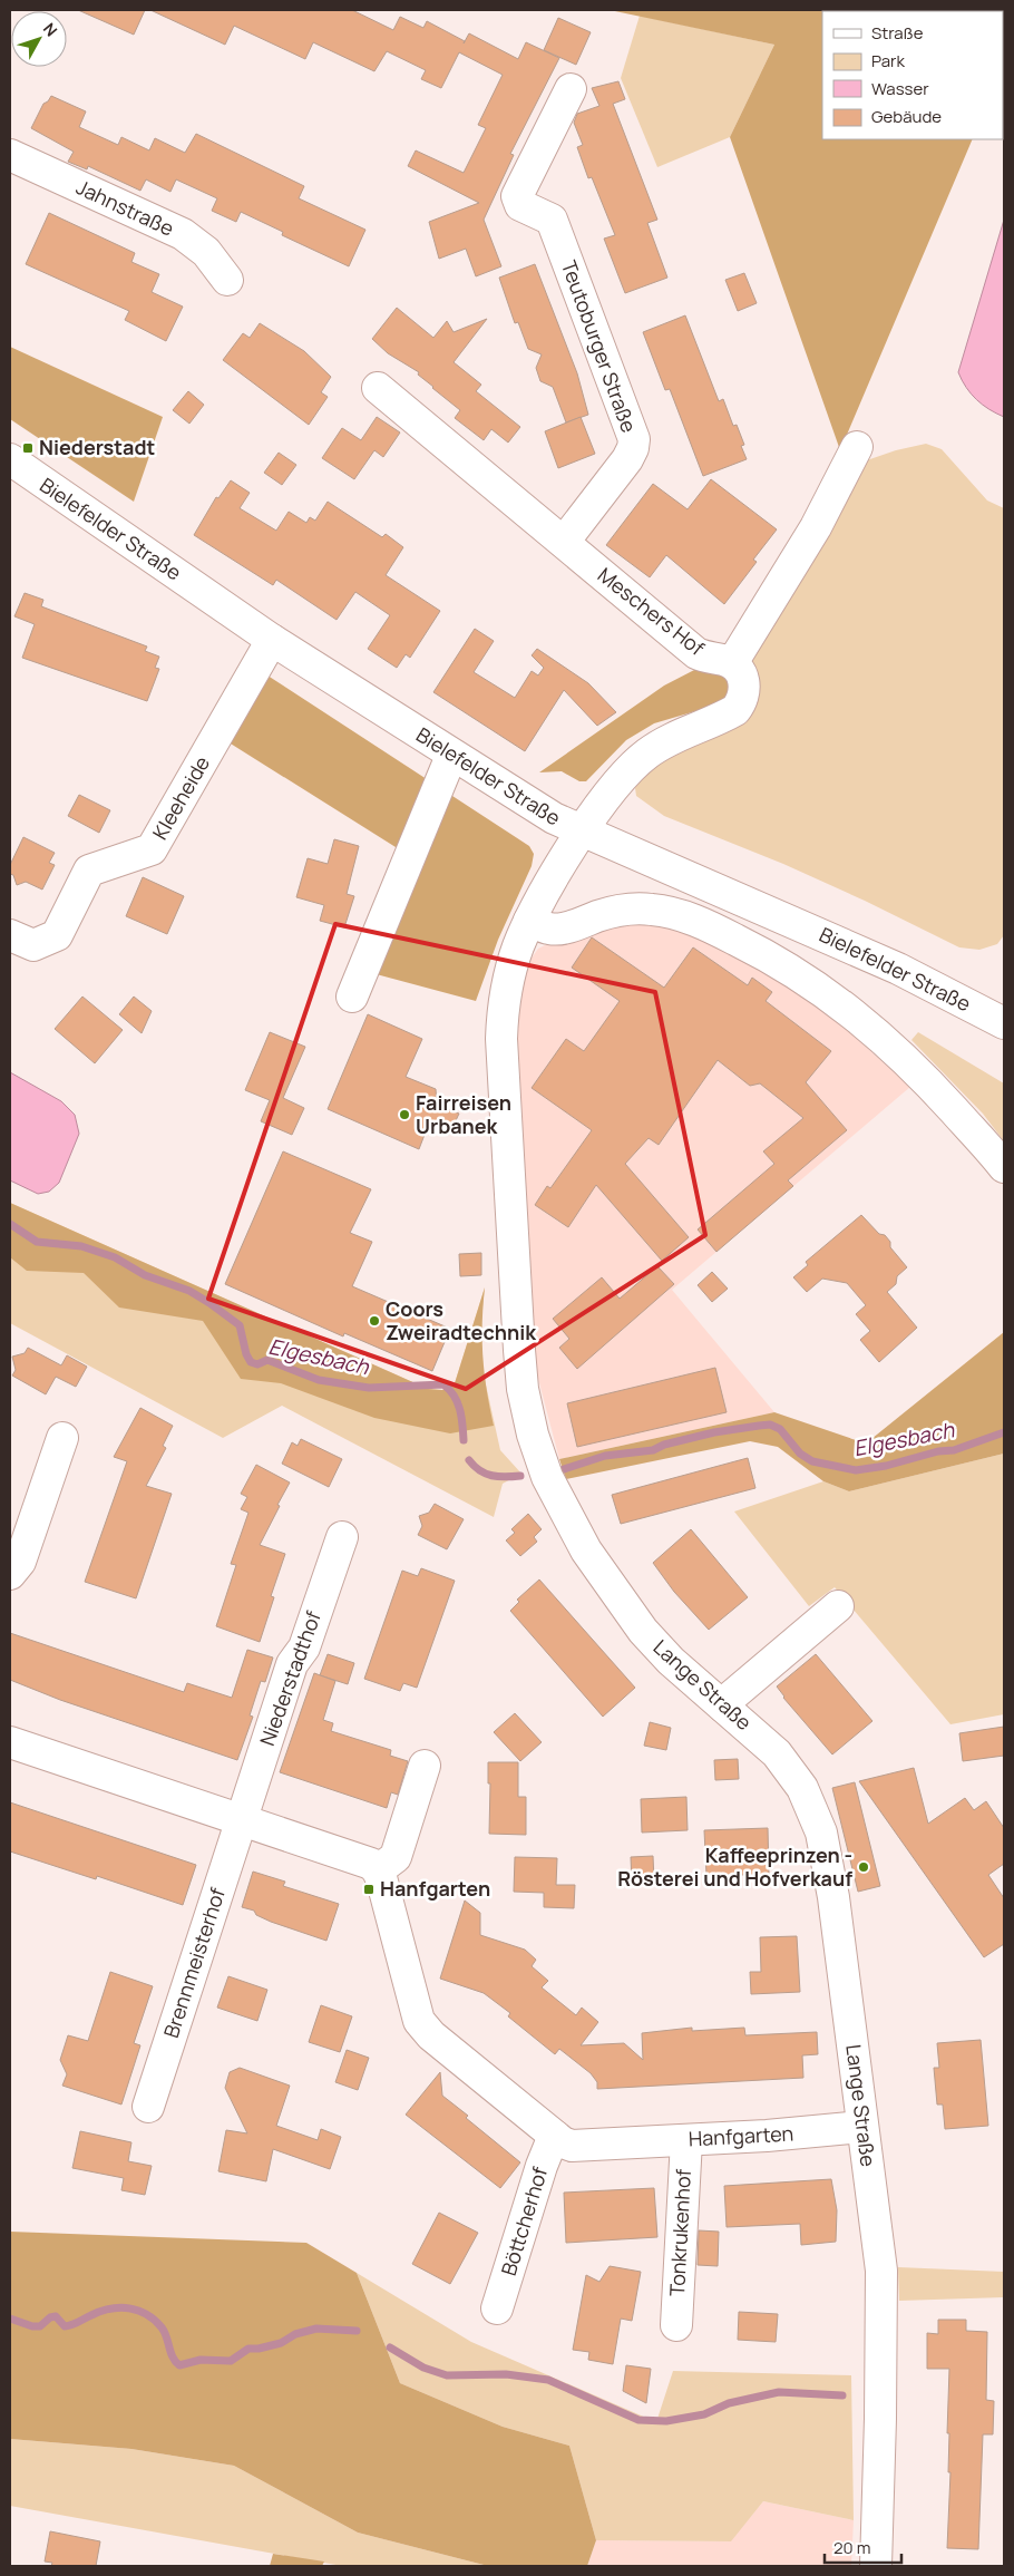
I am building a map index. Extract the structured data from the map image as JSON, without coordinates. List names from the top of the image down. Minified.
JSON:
{"streets":{"street":["Jahnstraße","Teutoburger Straße","Bielefelder Straße","Meschers Hof","Kleeheide","Niederstadthof","Lange Straße","Brennmeisterhof","Hanfgarten","Böttcherhof","Tonkrukenhof"]},"crossings":[["Teutoburger Straße","Meschers Hof"],["Bielefelder Straße","Kleeheide"],["Bielefelder Straße","Lange Straße"],["Niederstadthof","Brennmeisterhof"],["Lange Straße","Hanfgarten"],["Hanfgarten","Böttcherhof"],["Hanfgarten","Tonkrukenhof"]],"water":["Elgesbach"],"places":{"transit":["Niederstadt","Hanfgarten"],"other":["Fairreisen Urbanek","Coors Zweiradtechnik","Kaffeeprinzen - Rösterei und Hofverkauf"]},"legend":["Straße","Park","Wasser","Gebäude"],"scale_bar":"20 m","north":"top right"}
